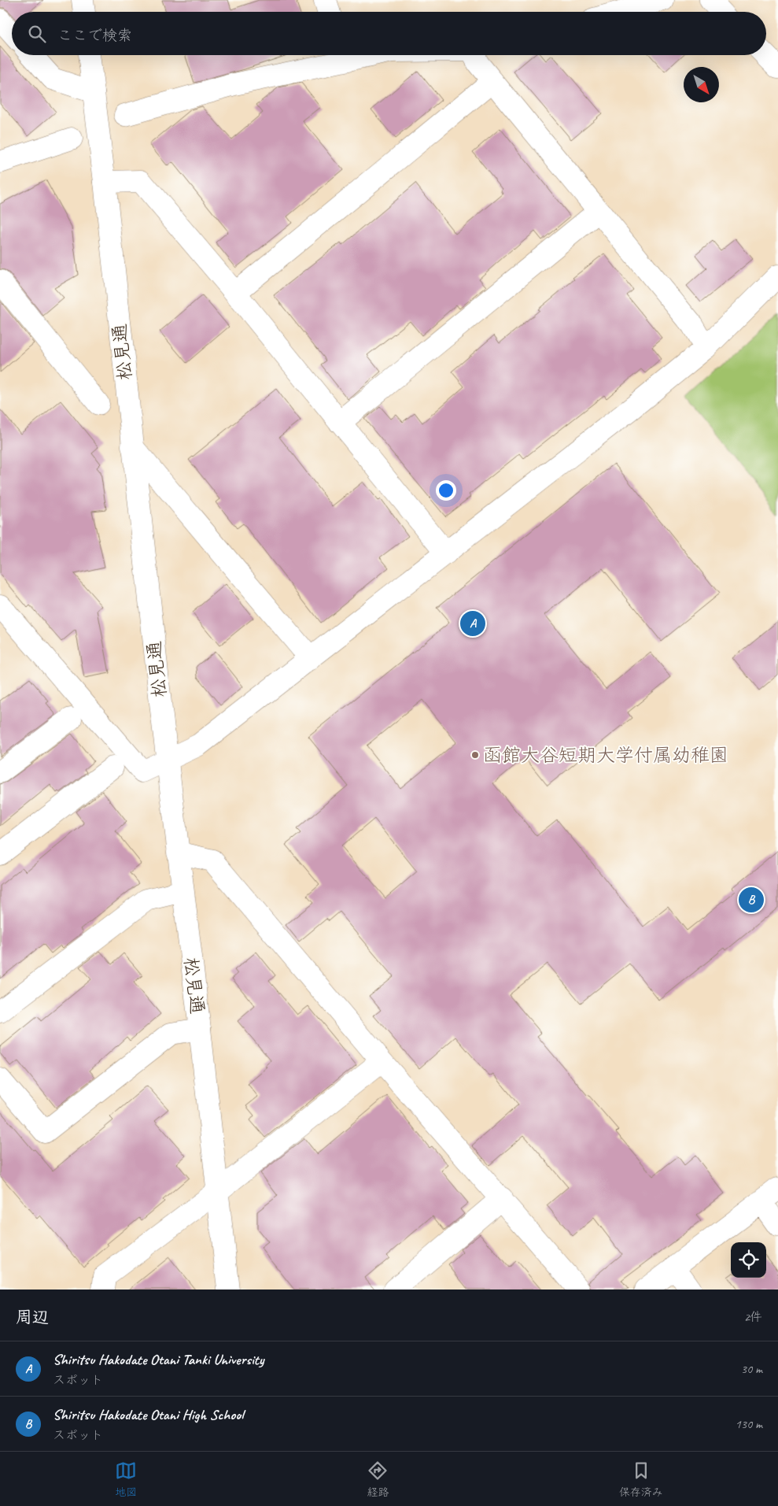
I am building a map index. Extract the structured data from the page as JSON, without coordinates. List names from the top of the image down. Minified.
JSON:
{"streets":{"street":["松見通"]},"places":["函館大谷短期大学付属幼稚園"],"north":"bottom right","page":{"search":"ここで検索","pins":["A","B"],"heading":["周辺","2件"],"list":[{"mark":"A","name":"Shiritsu Hakodate Otani Tanki University","note":"スポット","value":"30 m"},{"mark":"B","name":"Shiritsu Hakodate Otani High School","note":"スポット","value":"130 m"}],"nav":["地図","経路","保存済み"]}}
